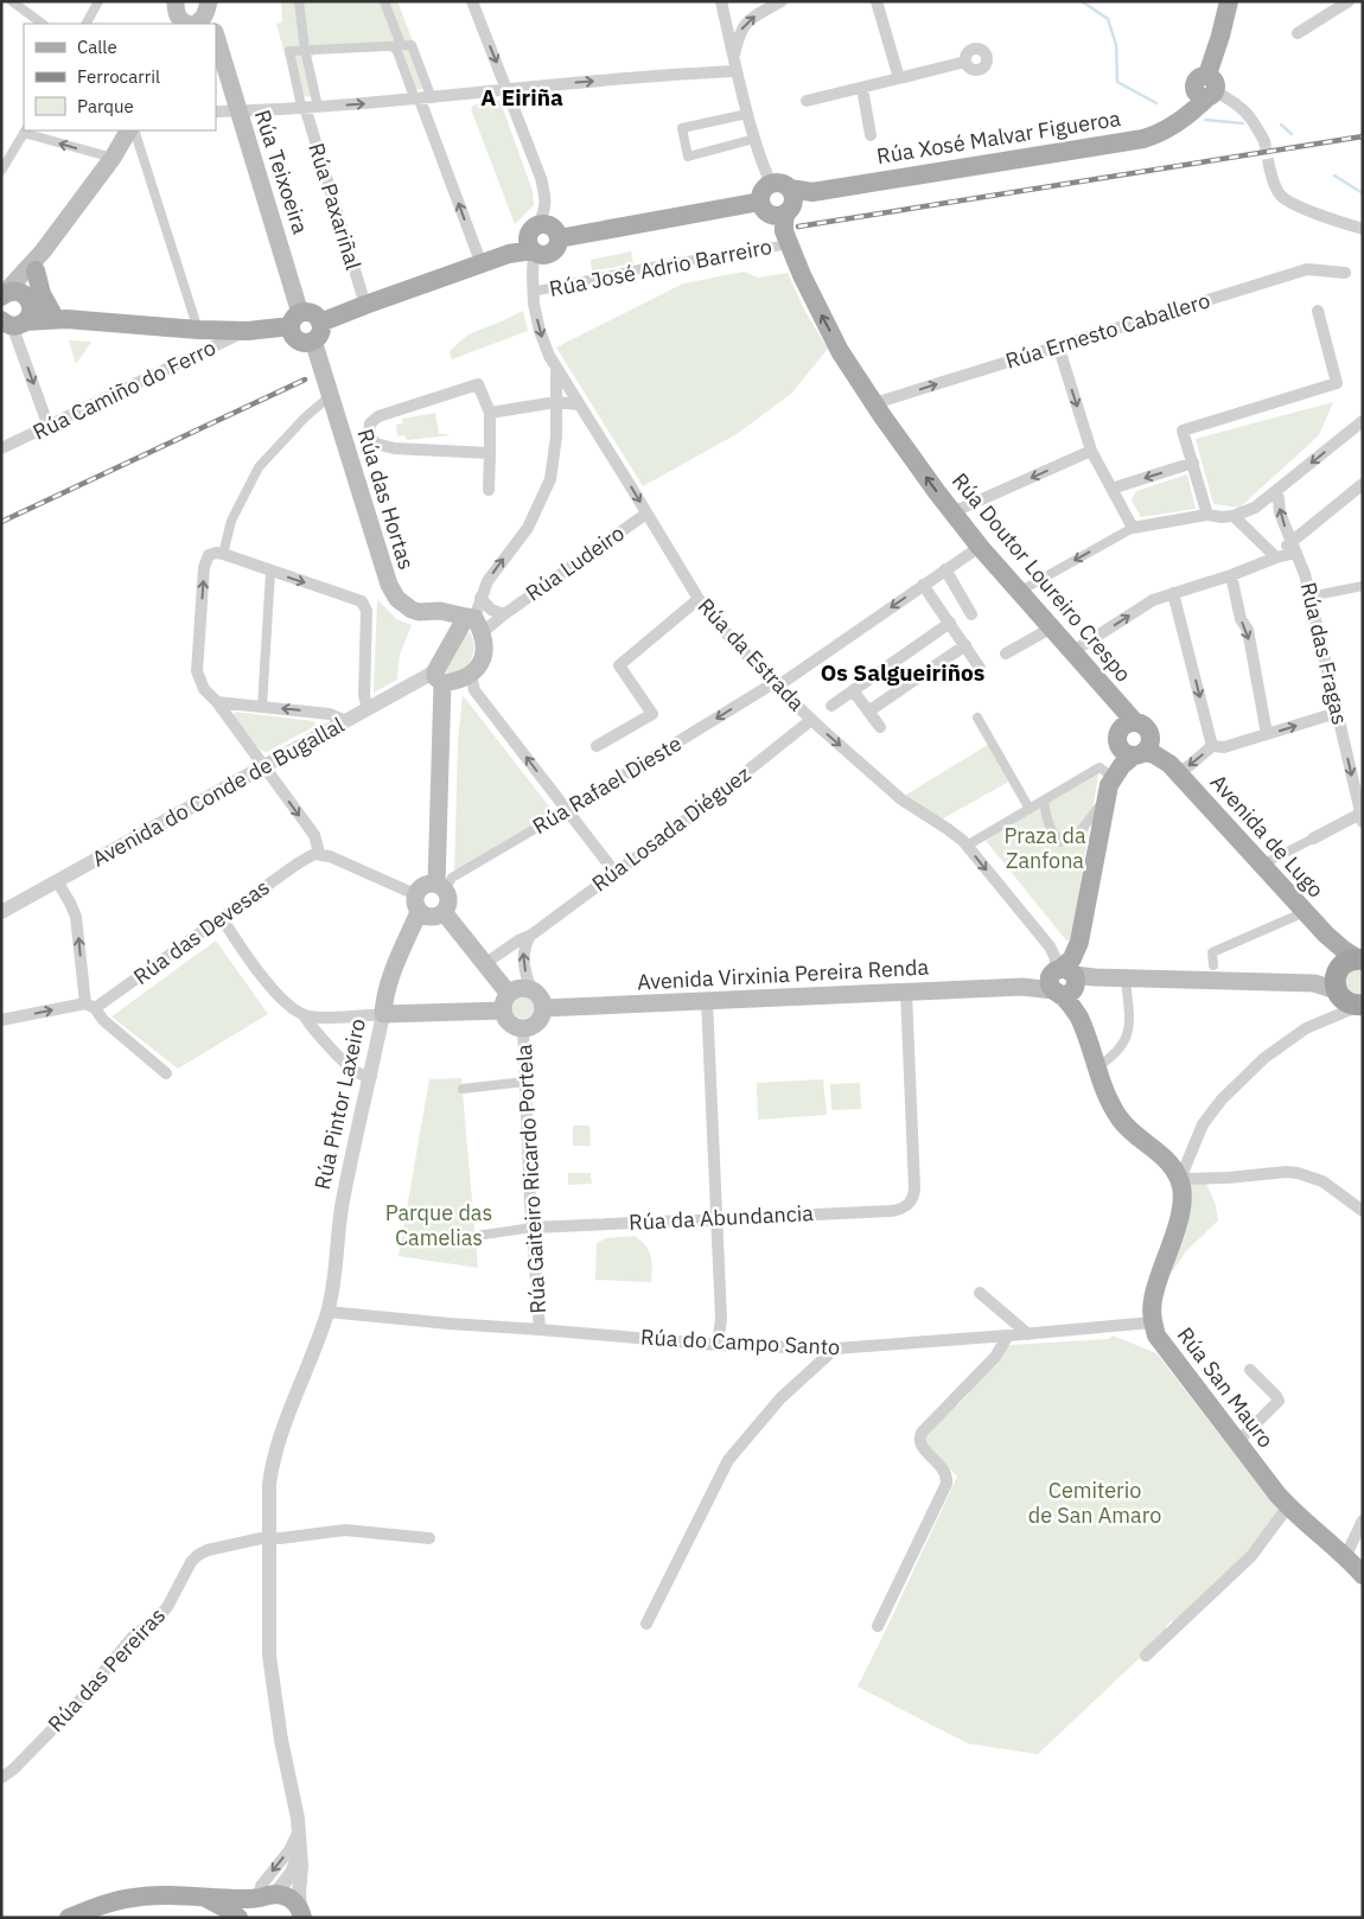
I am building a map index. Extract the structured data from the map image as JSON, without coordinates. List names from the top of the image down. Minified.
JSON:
{"streets":{"main road":["Rúa Xosé Malvar Figueroa","Rúa Teixoeira","Rúa das Hortas","Rúa Doutor Loureiro Crespo","Avenida de Lugo","Avenida Virxinia Pereira Renda","Rúa Pintor Laxeiro","Rúa San Mauro"],"street":["Rúa Paxariñal","Rúa José Adrio Barreiro","Rúa Ernesto Caballero","Rúa Camiño do Ferro","Rúa Ludeiro","Rúa das Fragas","Rúa da Estrada","Rúa Rafael Dieste","Avenida do Conde de Bugallal","Rúa Losada Diéguez","Rúa das Devesas","Rúa Gaiteiro Ricardo Portela","Rúa da Abundancia","Rúa do Campo Santo","Rúa das Pereiras"]},"crossings":[["Rúa Xosé Malvar Figueroa","Rúa Doutor Loureiro Crespo"],["Rúa Teixoeira","Rúa das Hortas"],["Rúa José Adrio Barreiro","Rúa Doutor Loureiro Crespo"],["Rúa José Adrio Barreiro","Rúa da Estrada"],["Rúa Ernesto Caballero","Rúa Doutor Loureiro Crespo"],["Rúa das Hortas","Rúa Ludeiro"],["Rúa Ludeiro","Rúa da Estrada"],["Rúa Doutor Loureiro Crespo","Rúa Rafael Dieste"],["Rúa Doutor Loureiro Crespo","Avenida de Lugo"],["Rúa da Estrada","Rúa Rafael Dieste"],["Rúa da Estrada","Rúa Losada Diéguez"],["Rúa da Estrada","Avenida Virxinia Pereira Renda"],["Rúa Rafael Dieste","Rúa Pintor Laxeiro"],["Avenida Virxinia Pereira Renda","Rúa Gaiteiro Ricardo Portela"],["Avenida Virxinia Pereira Renda","Rúa da Abundancia"],["Rúa Pintor Laxeiro","Rúa do Campo Santo"],["Rúa Pintor Laxeiro","Rúa das Pereiras"],["Rúa Gaiteiro Ricardo Portela","Rúa da Abundancia"],["Rúa Gaiteiro Ricardo Portela","Rúa do Campo Santo"],["Rúa do Campo Santo","Rúa San Mauro"]],"one_way":["Rúa Ernesto Caballero","Rúa Doutor Loureiro Crespo"],"districts":["A Eiriña","Os Salgueiriños"],"parks":["Praza da Zanfona","Parque das Camelias","Cemiterio de San Amaro"],"legend":["Calle","Ferrocarril","Parque"]}
